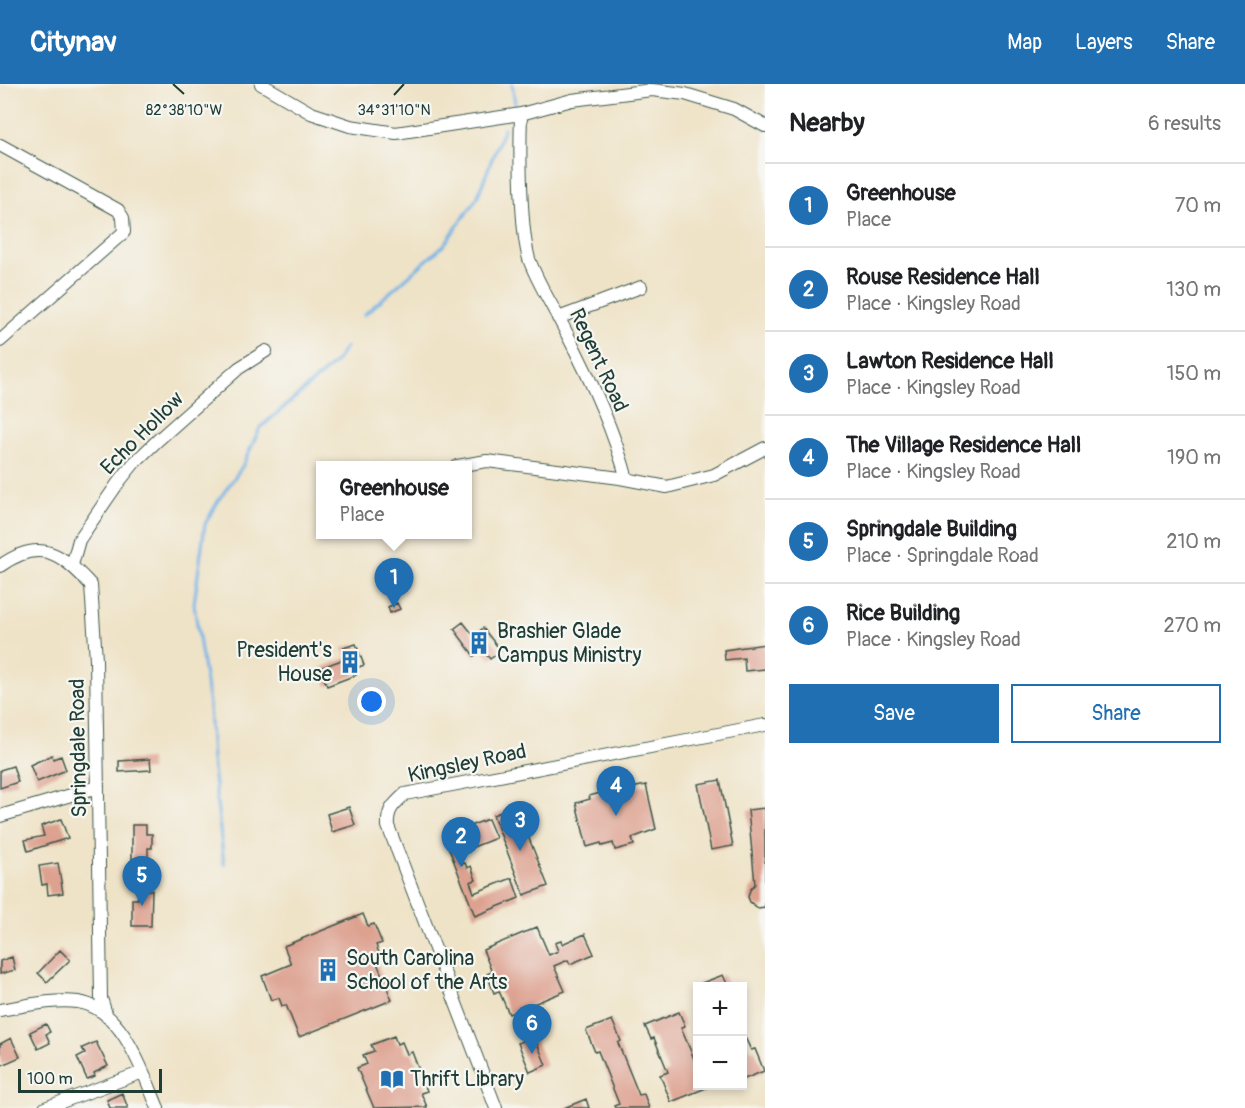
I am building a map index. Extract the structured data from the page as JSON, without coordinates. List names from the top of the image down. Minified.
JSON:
{"streets":{"street":["Regent Road","Echo Hollow","Springdale Road","Kingsley Road"]},"crossings":[["Echo Hollow","Springdale Road"]],"places":{"building":["Brashier Glade Campus Ministry","President's House","South Carolina School of the Arts"],"library":["Thrift Library"]},"scale_bar":"100 m","page":{"header":"Citynav","nav":["Map","Layers","Share"],"heading":["Nearby","6 results"],"list":[{"mark":"1","name":"Greenhouse","note":"Place","value":"70 m"},{"mark":"2","name":"Rouse Residence Hall","note":"Place · Kingsley Road","value":"130 m"},{"mark":"3","name":"Lawton Residence Hall","note":"Place · Kingsley Road","value":"150 m"},{"mark":"4","name":"The Village Residence Hall","note":"Place · Kingsley Road","value":"190 m"},{"mark":"5","name":"Springdale Building","note":"Place · Springdale Road","value":"210 m"},{"mark":"6","name":"Rice Building","note":"Place · Kingsley Road","value":"270 m"}],"popup":["Greenhouse","Place"],"pins":["1","4","3","2","5","6"],"buttons":["Save","Share"],"map_buttons":["+","−"],"scale":"100 m"},"coordinates":["82°38'10\"W","34°31'10\"N"]}
